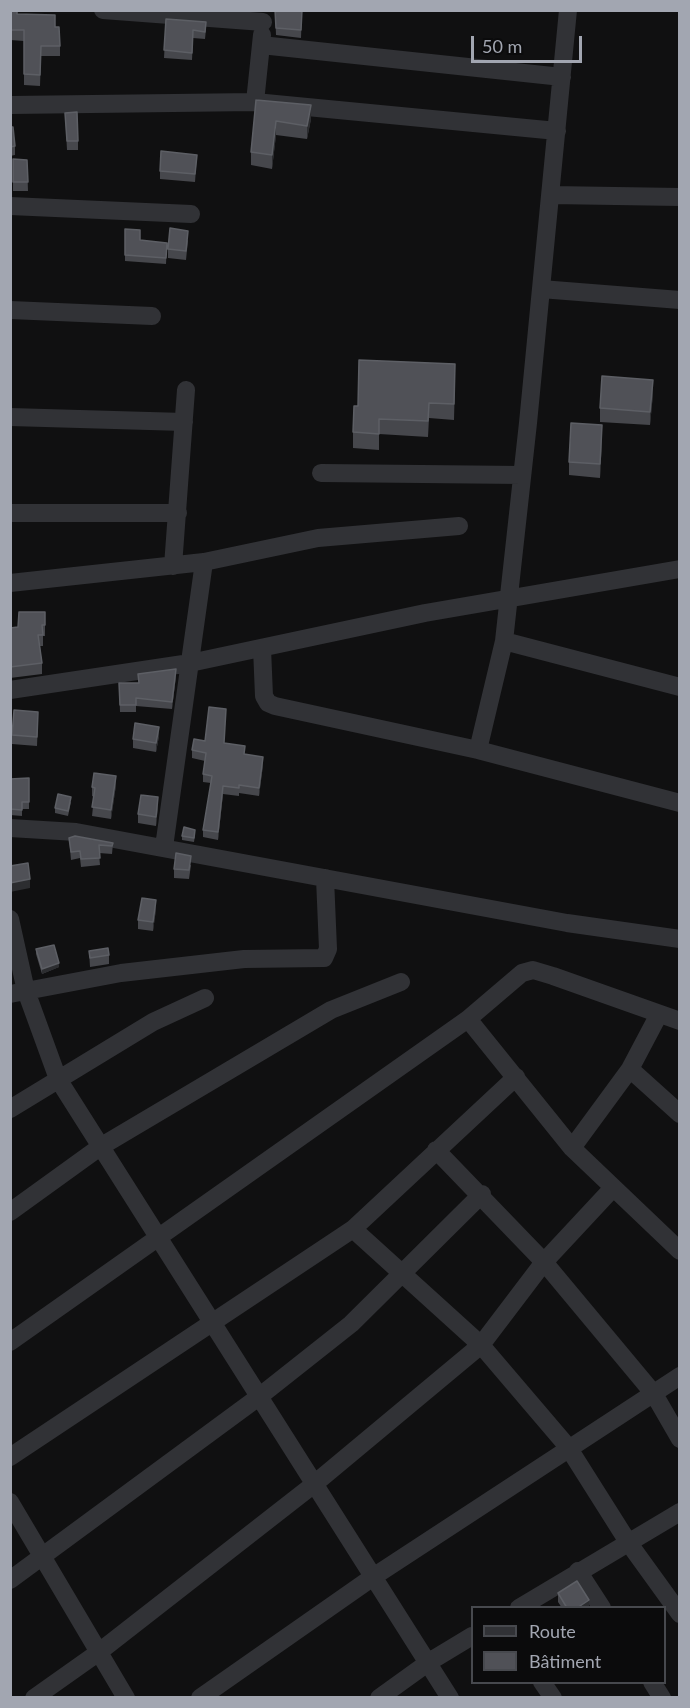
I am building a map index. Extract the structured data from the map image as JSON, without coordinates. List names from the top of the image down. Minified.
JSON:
{"legend":["Route","Bâtiment"],"scale_bar":"50 m"}
